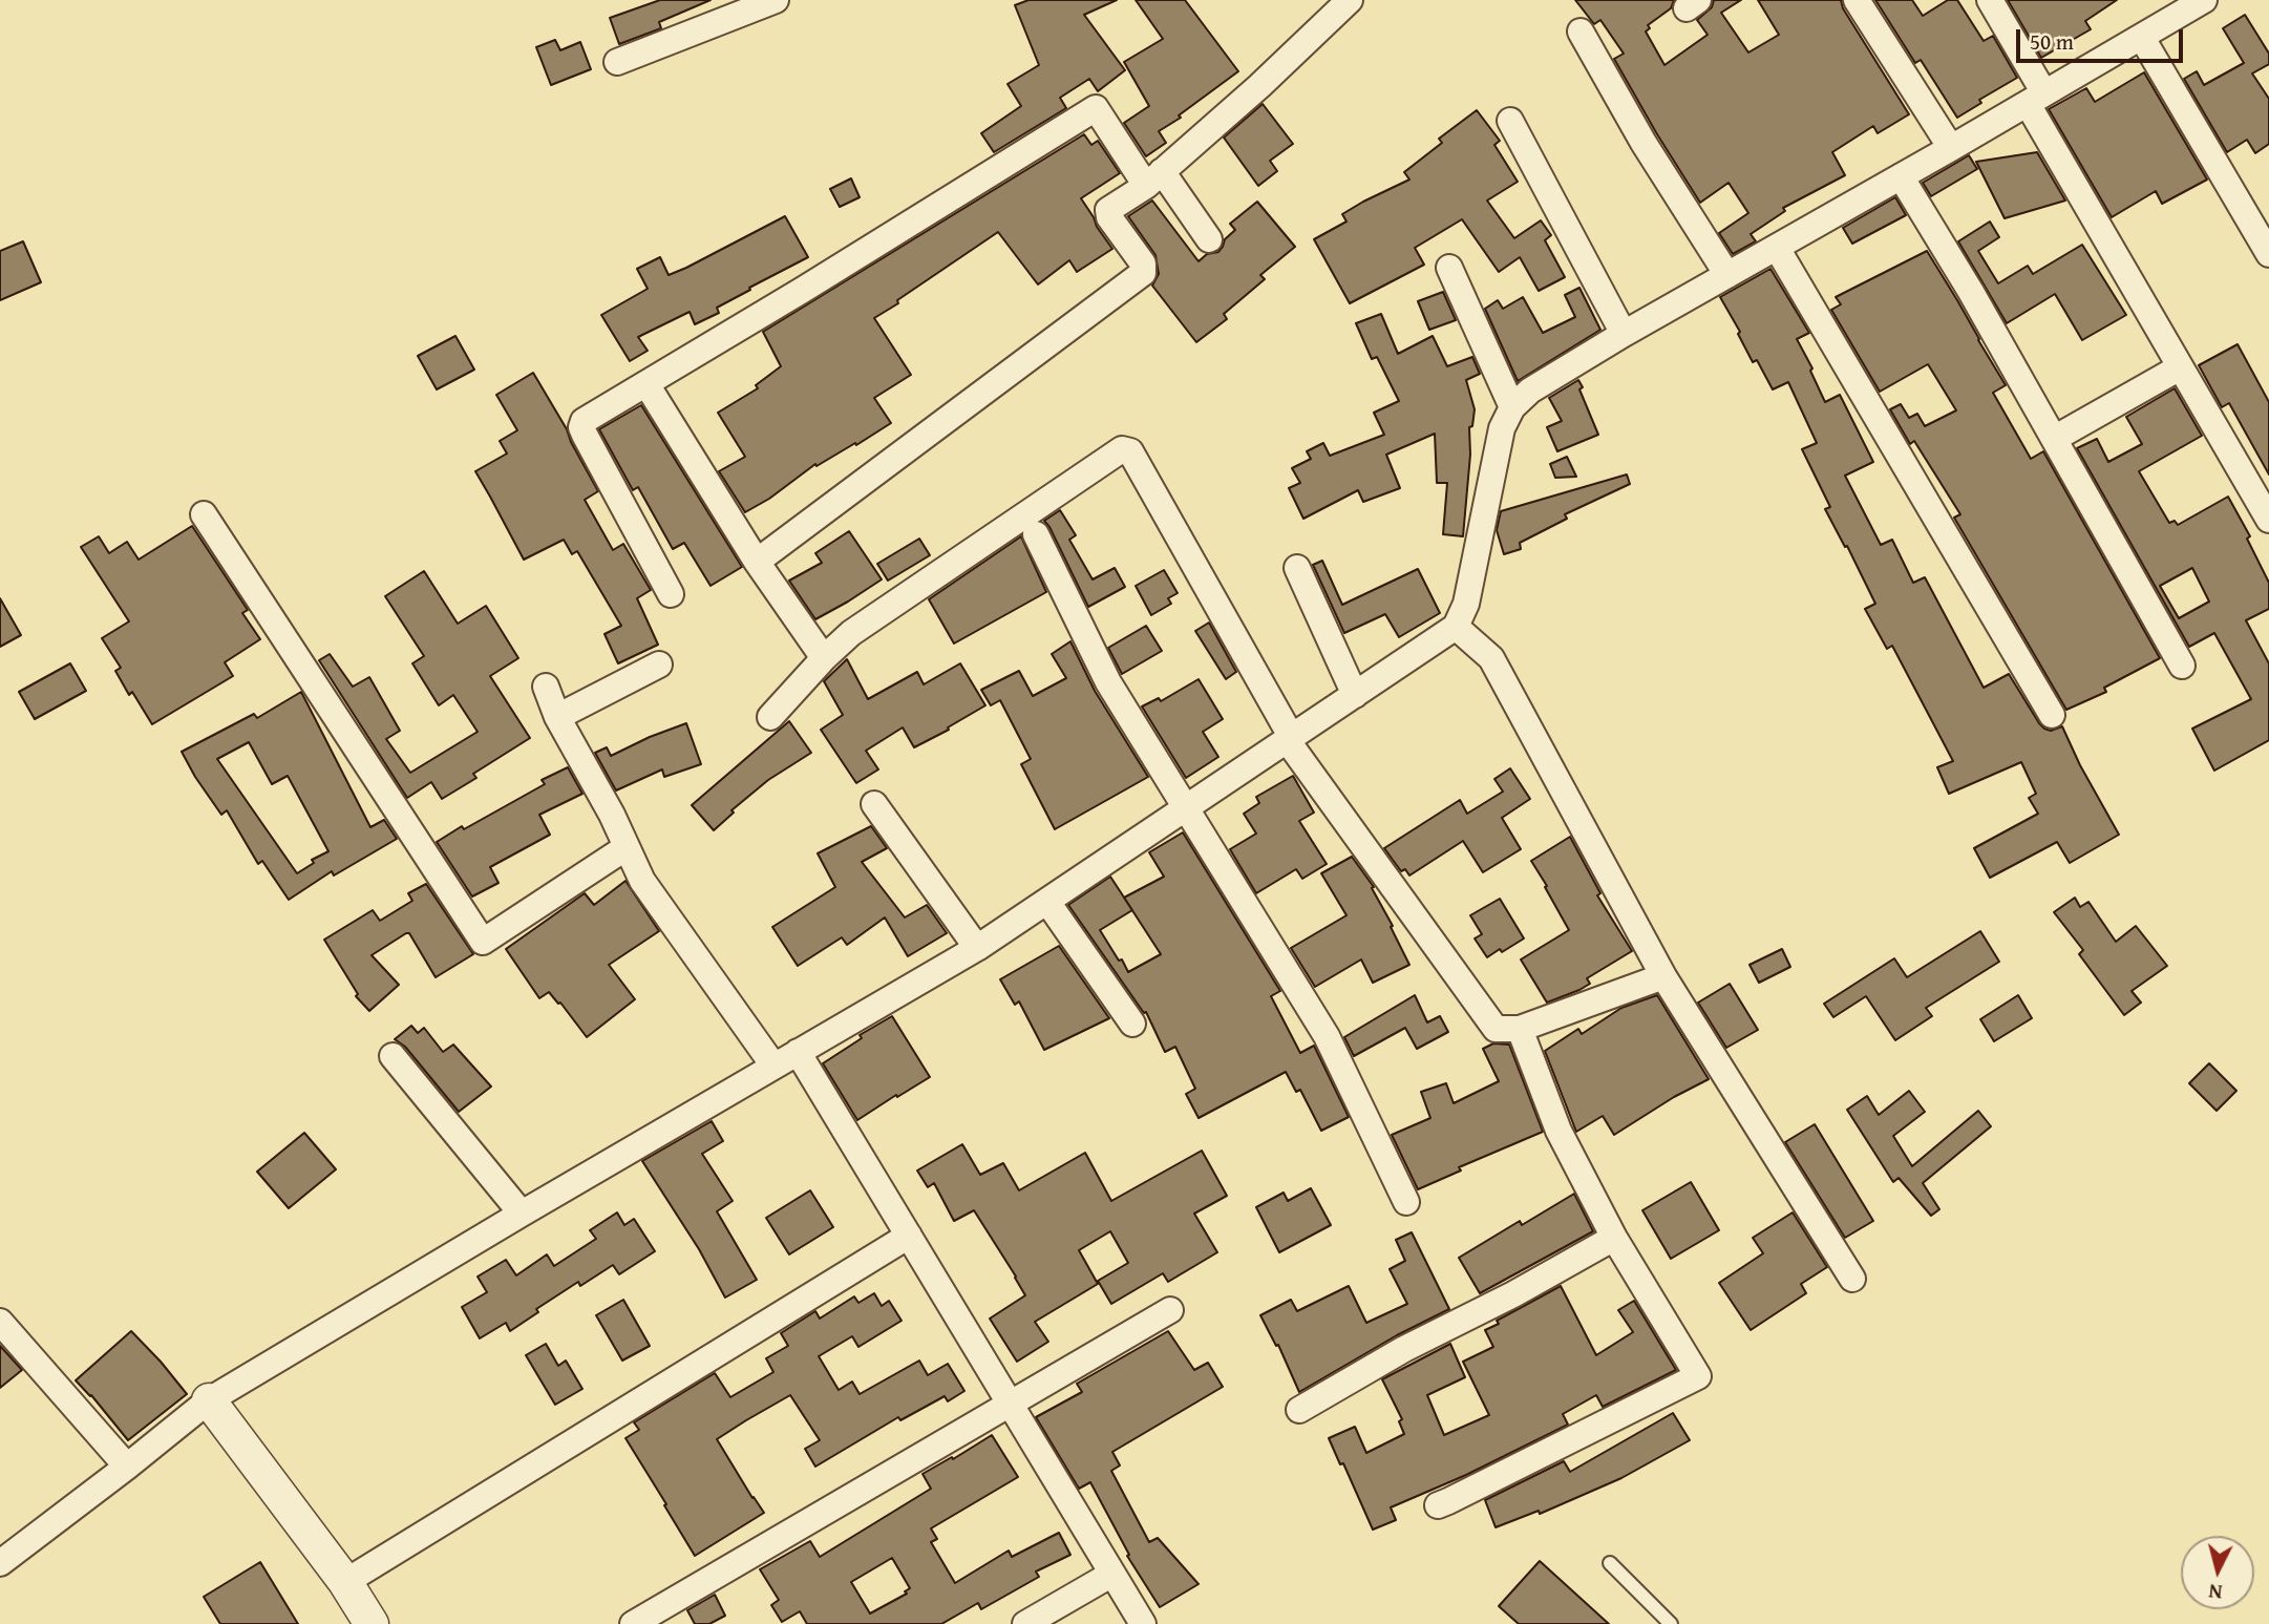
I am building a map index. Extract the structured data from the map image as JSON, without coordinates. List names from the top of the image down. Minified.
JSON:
{"scale_bar":"50 m","north":"bottom"}
